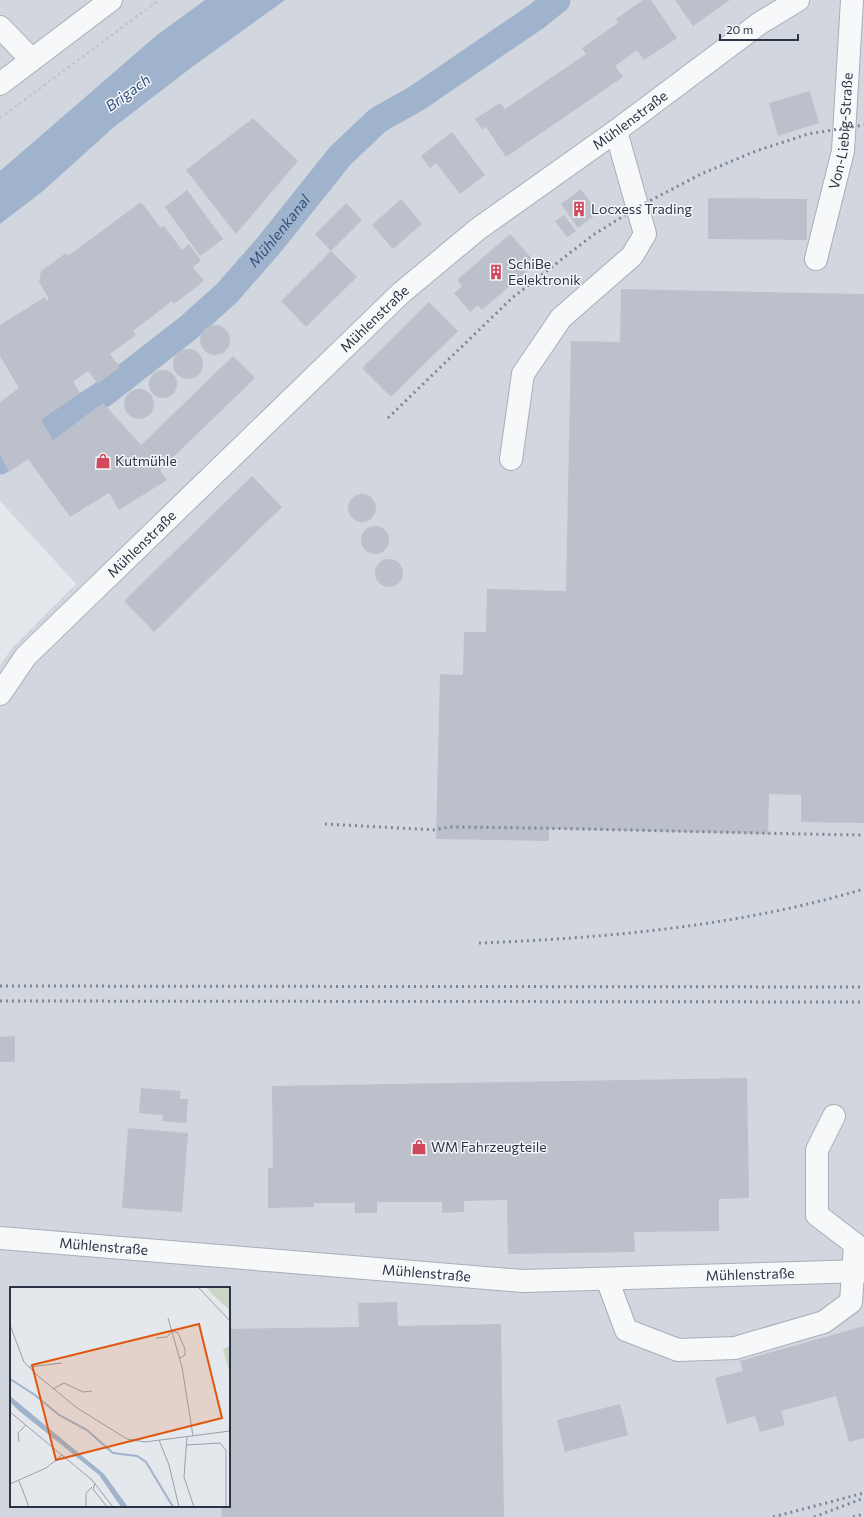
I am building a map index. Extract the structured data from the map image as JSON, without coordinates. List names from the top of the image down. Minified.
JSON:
{"streets":{"street":["Mühlenstraße","Von-Liebig-Straße"]},"water":["Brigach","Mühlenkanal"],"places":{"building":["Locxess Trading","SchiBe Eelektronik"],"shop":["Kutmühle","WM Fahrzeugteile"]},"scale_bar":"20 m"}
